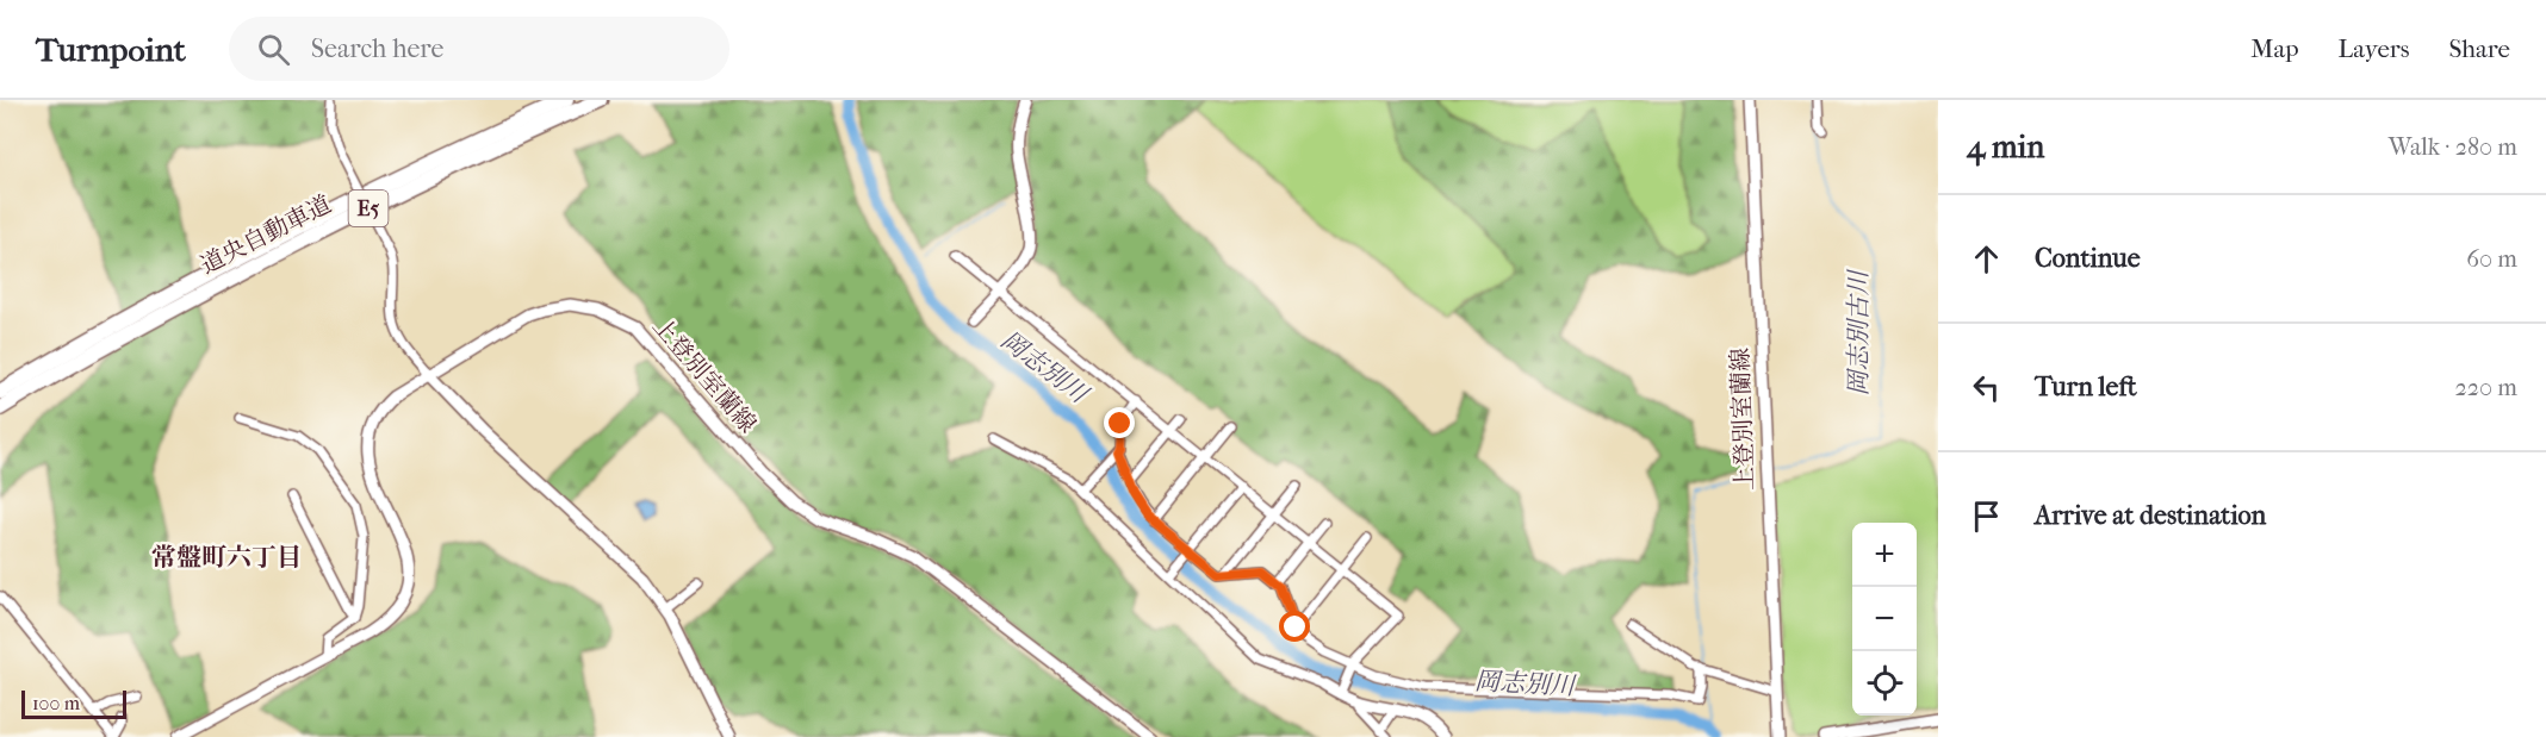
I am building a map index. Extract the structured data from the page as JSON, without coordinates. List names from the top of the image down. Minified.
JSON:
{"streets":{"highway":["E5","道央自動車道"],"main road":["上登別室蘭線"]},"districts":["常盤町六丁目"],"water":["岡志別古川","岡志別川"],"scale_bar":"100 m","page":{"header":"Turnpoint","search":"Search here","nav":["Map","Layers","Share"],"heading":["4 min","Walk · 280 m"],"list":[["Continue","60 m"],["Turn left","220 m"],"Arrive at destination"],"map_buttons":["+","−"],"scale":"100 m"}}
